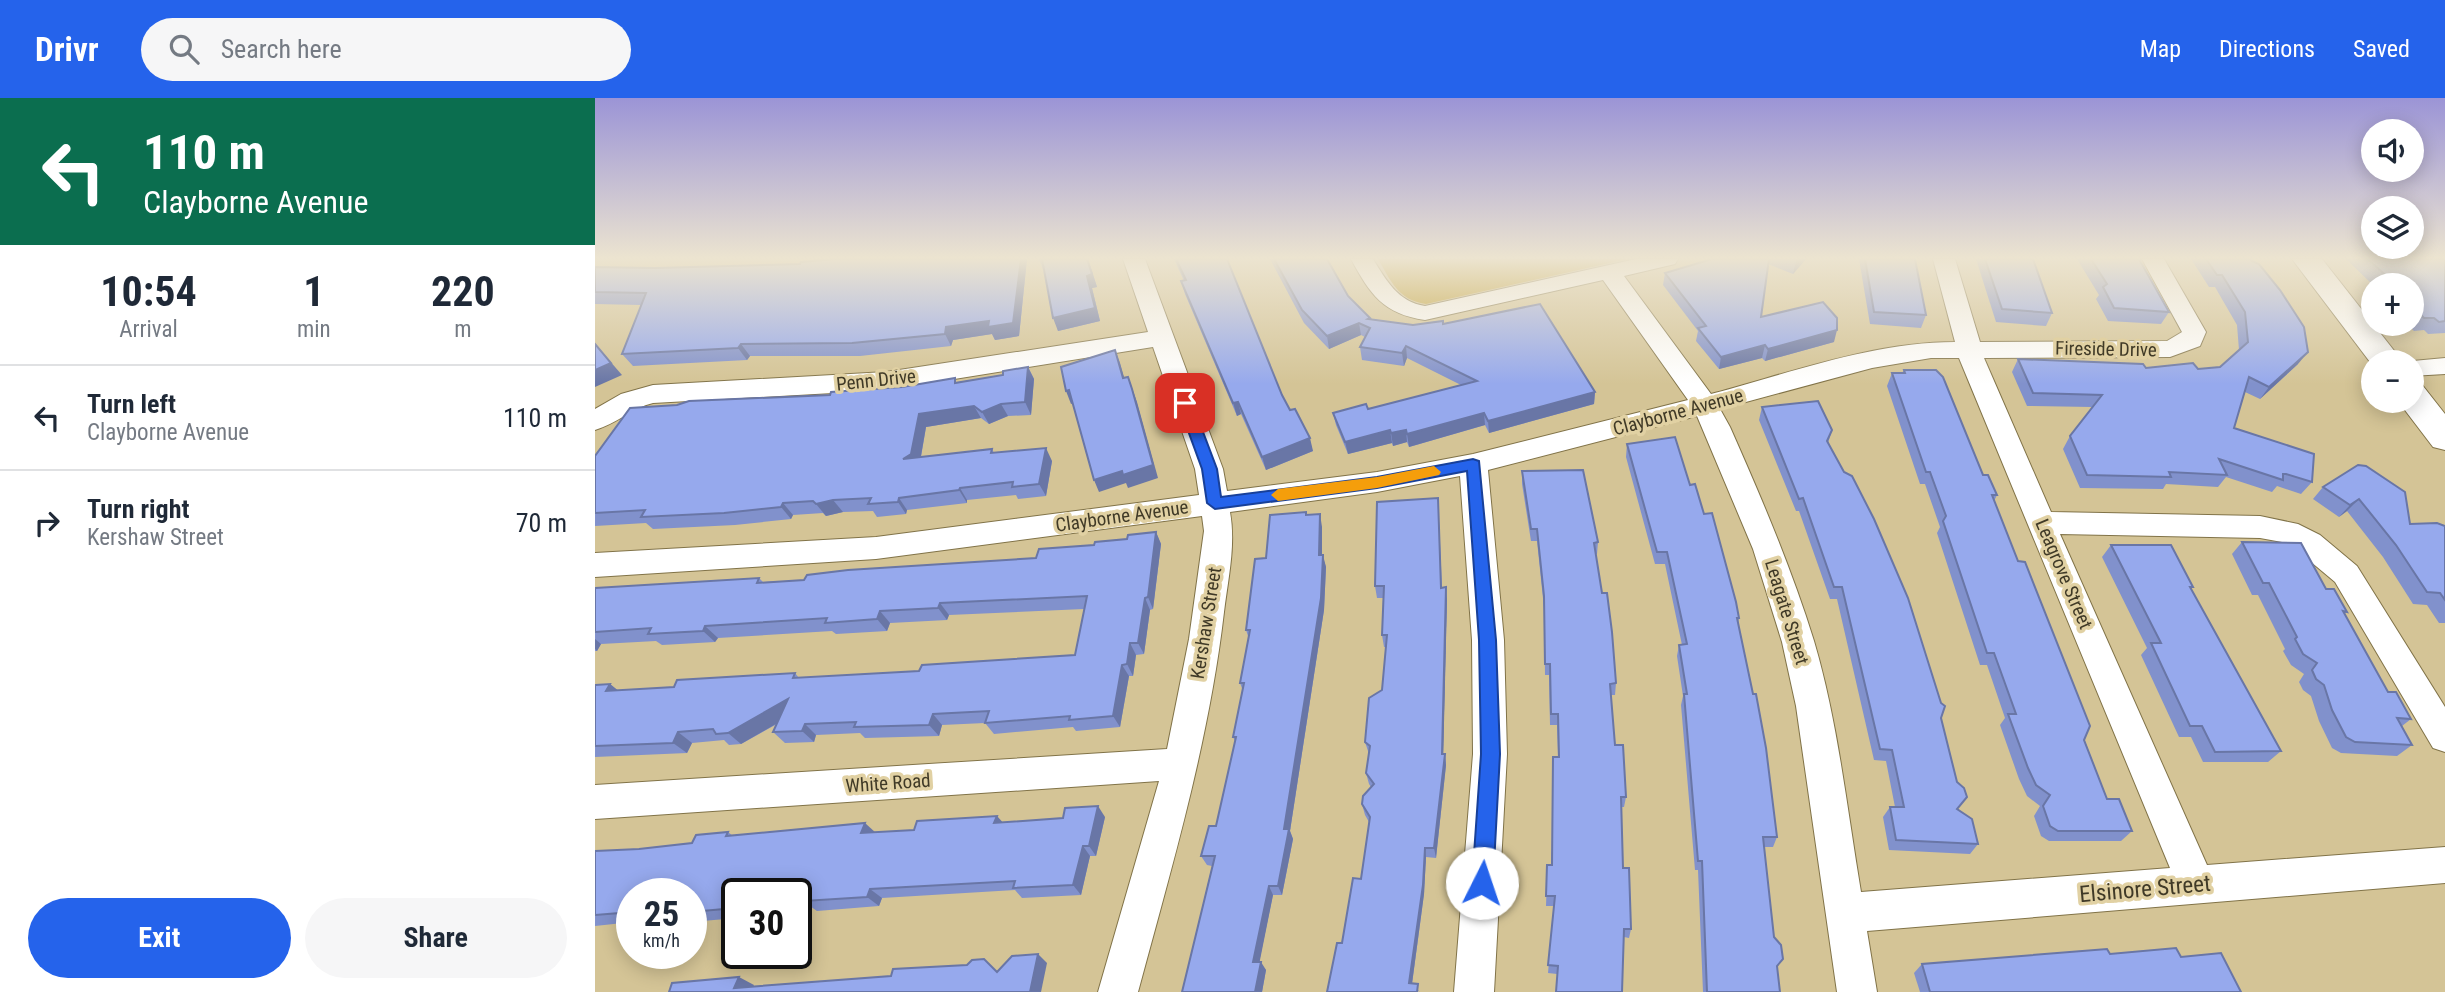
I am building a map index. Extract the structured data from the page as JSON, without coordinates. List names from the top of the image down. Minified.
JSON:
{"streets":{"street":["Fireside Drive","Penn Drive","Clayborne Avenue","Leagrove Street","Leagate Street","Kershaw Street","White Road","Elsinore Street"]},"crossings":[["Fireside Drive","Clayborne Avenue"],["Fireside Drive","Leagrove Street"],["Penn Drive","Kershaw Street"],["Clayborne Avenue","Leagrove Street"],["Clayborne Avenue","Leagate Street"],["Clayborne Avenue","Kershaw Street"],["Leagrove Street","Elsinore Street"],["Leagate Street","Elsinore Street"],["Kershaw Street","White Road"]],"page":{"header":"Drivr","search":"Search here","nav":["Map","Directions","Saved"],"turn":["110 m","Clayborne Avenue"],"map_buttons":["+","−"],"eta":["10:54","Arrival","1","min","220","m"],"list":[{"name":"Turn left","note":"Clayborne Avenue","value":"110 m"},{"name":"Turn right","note":"Kershaw Street","value":"70 m"}],"speed":"25 km/h","limit":"30","buttons":["Exit","Share"]}}
